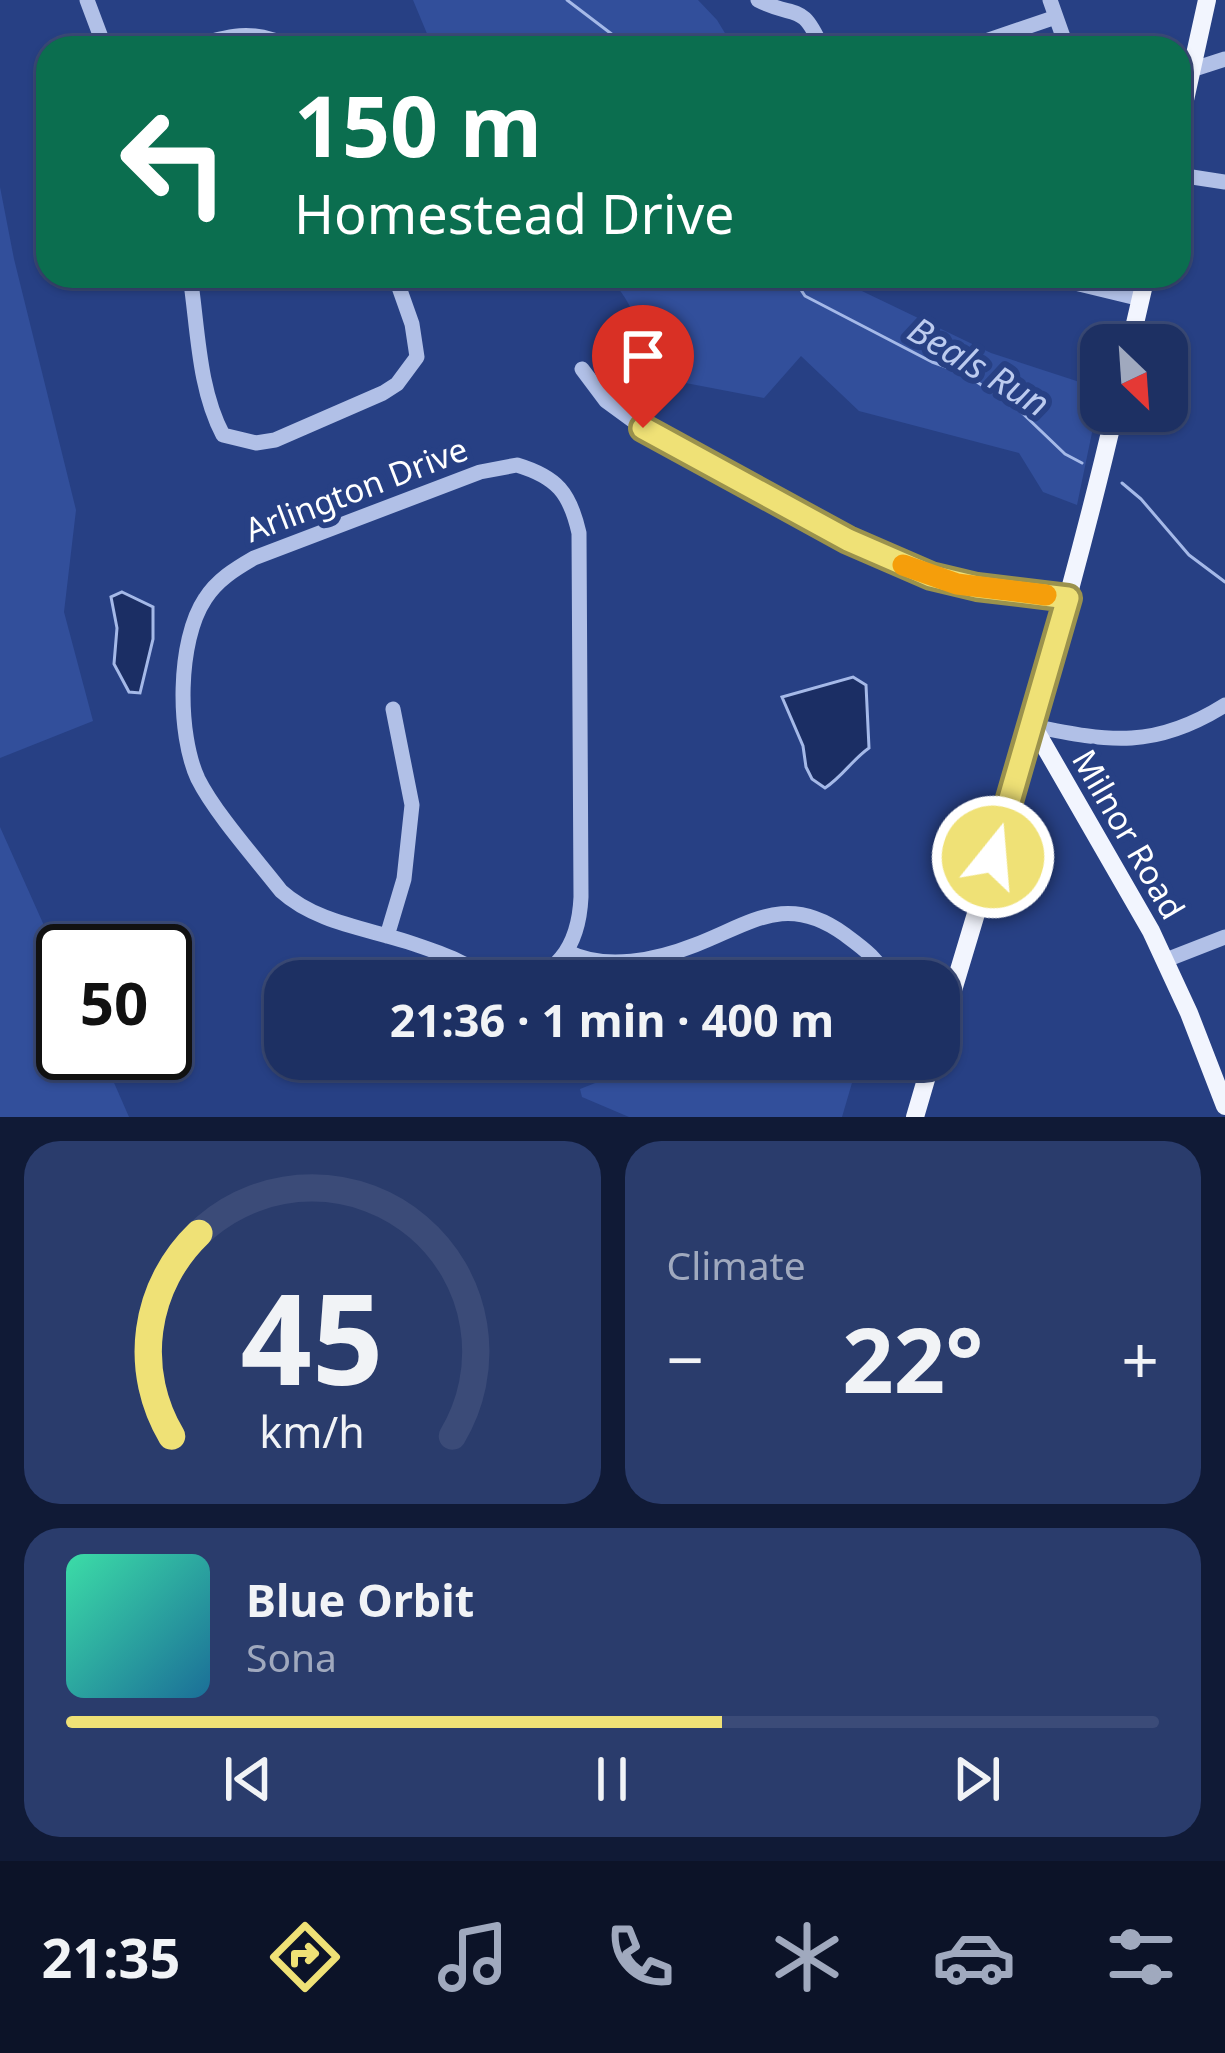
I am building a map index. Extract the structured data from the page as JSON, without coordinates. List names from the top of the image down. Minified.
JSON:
{"streets":{"main road":["Milnor Road"],"street":["Arlington Drive"]},"water":["Beals Run"],"north":"bottom right","page":{"turn":["150 m","Homestead Drive"],"limit":"50","trip":"21:36 · 1 min · 400 m","tile":"Climate","heat":["−","22°","+"],"song":["Blue Orbit","Sona"],"tabs":"21:35","gauge":["45","km/h"]}}
